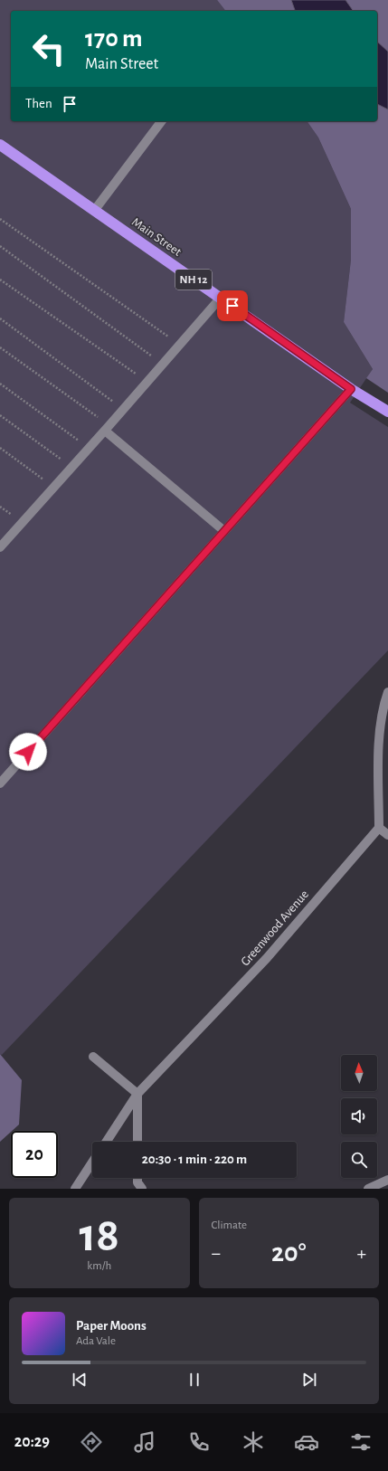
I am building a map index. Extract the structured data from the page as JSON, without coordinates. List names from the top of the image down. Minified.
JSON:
{"streets":{"highway":["Main Street","NH 12"],"street":["Greenwood Avenue"]},"north":"top","page":{"turn":["170 m","Main Street"],"then":"Then","limit":"20","trip":"20:30 · 1 min · 220 m","tile":[["18","km/h"],"Climate"],"heat":["−","20°","+"],"song":["Paper Moons","Ada Vale"],"tabs":"20:29"}}
